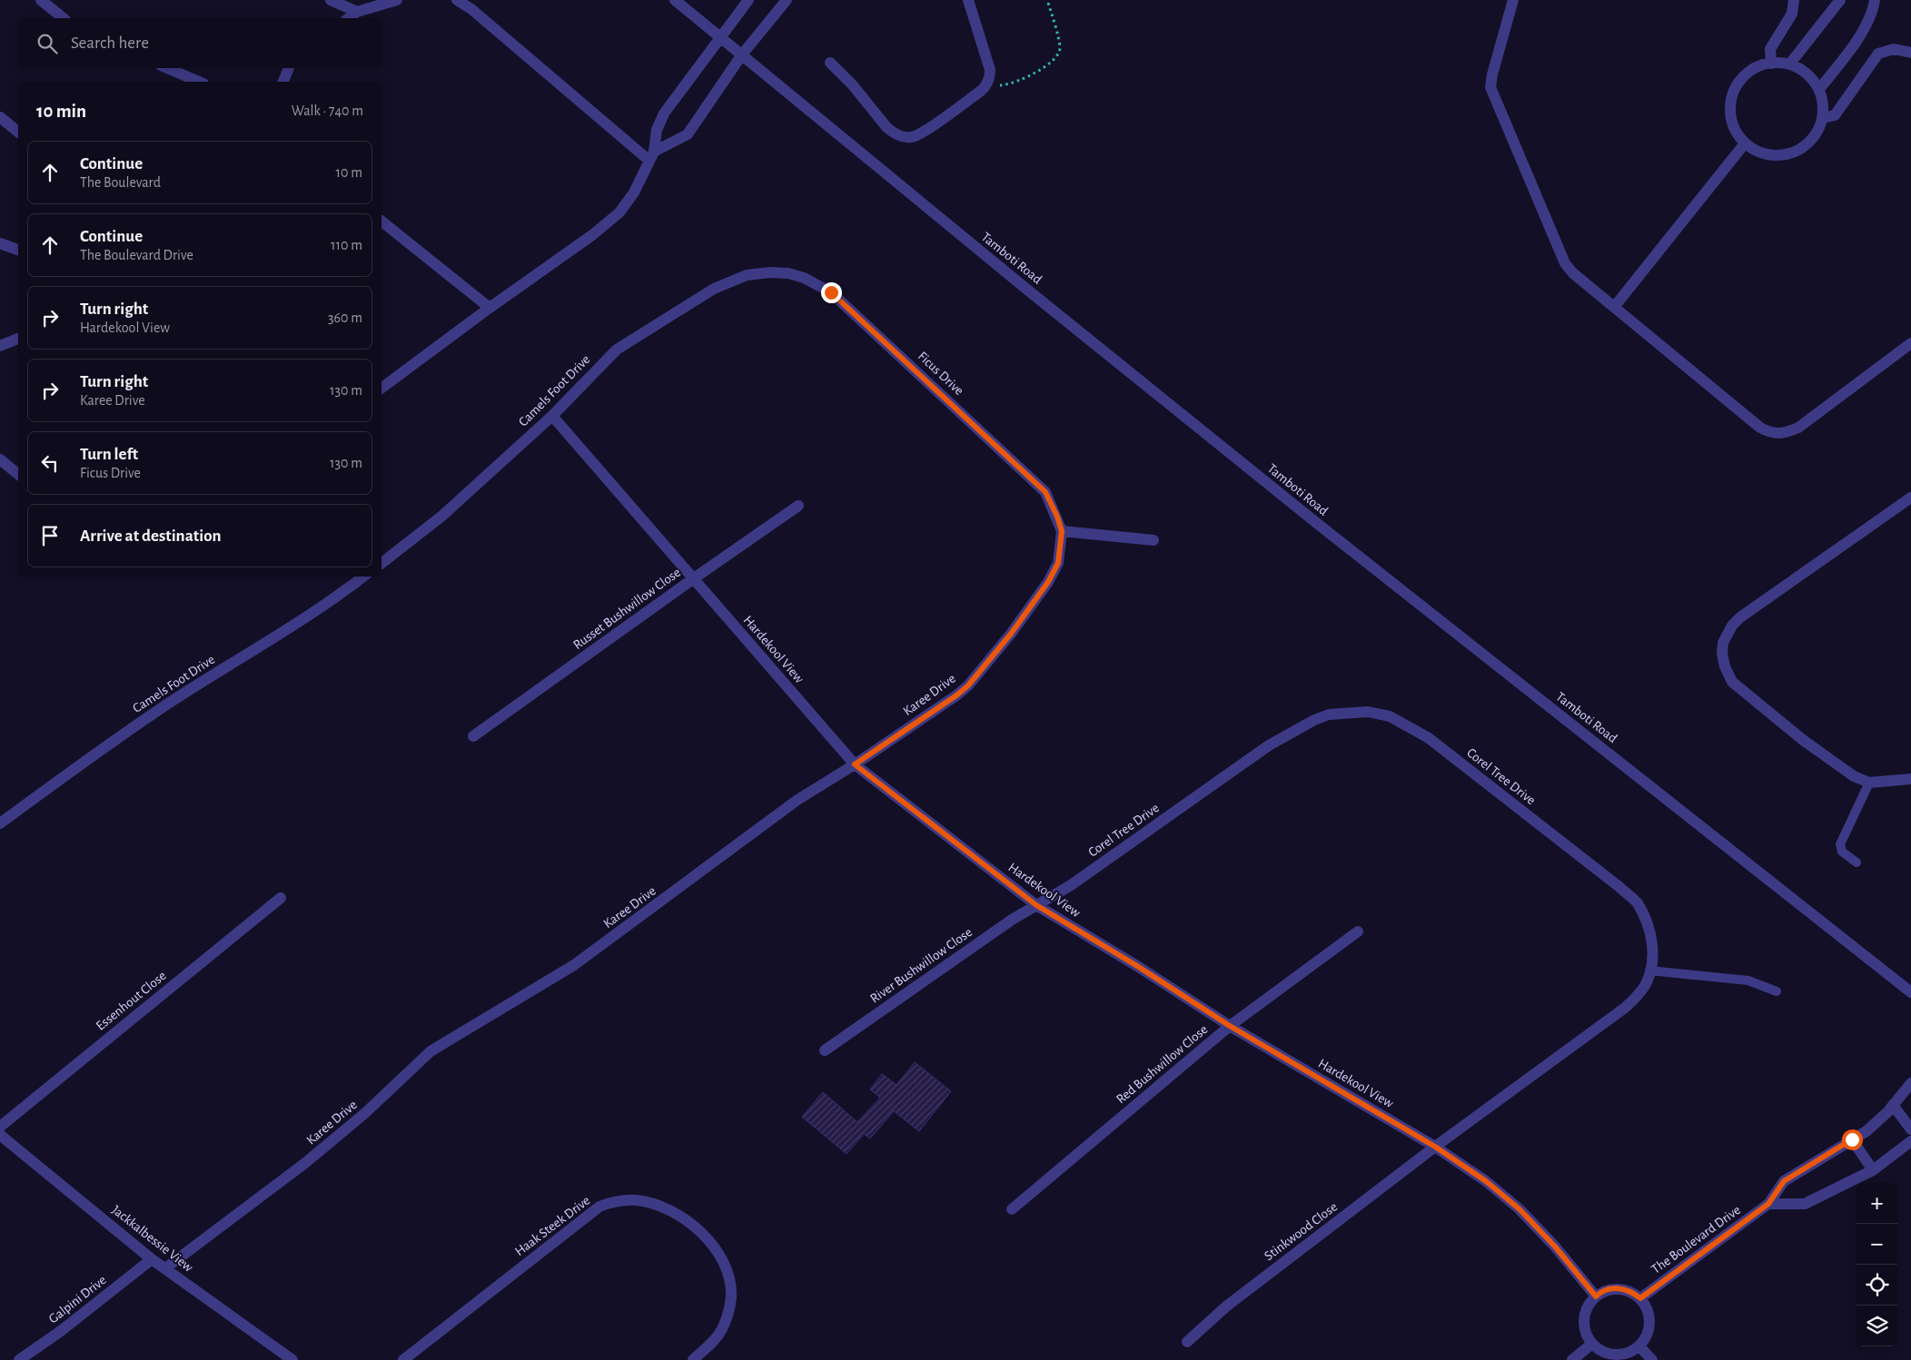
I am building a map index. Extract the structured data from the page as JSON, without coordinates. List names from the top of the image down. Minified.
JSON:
{"streets":{"street":["Tamboti Road","Ficus Drive","Camels Foot Drive","Russet Bushwillow Close","Hardekool View","Karee Drive","Corel Tree Drive","River Bushwillow Close","Essenhout Close","Red Bushwillow Close","Haak Steek Drive","Stinkwood Close","Jackkalbessie View","The Boulevard Drive","Galpini Drive"]},"crossings":[["Ficus Drive","Camels Foot Drive"],["Ficus Drive","Karee Drive"],["Camels Foot Drive","Hardekool View"],["Russet Bushwillow Close","Hardekool View"],["Hardekool View","Karee Drive"],["Hardekool View","Corel Tree Drive"],["Hardekool View","River Bushwillow Close"],["Hardekool View","Red Bushwillow Close"],["Hardekool View","Stinkwood Close"],["Hardekool View","The Boulevard Drive"],["Karee Drive","Jackkalbessie View"],["Corel Tree Drive","River Bushwillow Close"],["Corel Tree Drive","Stinkwood Close"],["Jackkalbessie View","Galpini Drive"]],"page":{"search":"Search here","heading":["10 min","Walk · 740 m"],"list":[["Continue","The Boulevard","10 m"],["Continue","The Boulevard Drive","110 m"],["Turn right","Hardekool View","360 m"],["Turn right","Karee Drive","130 m"],["Turn left","Ficus Drive","130 m"],"Arrive at destination"],"map_buttons":["+","−"]}}
